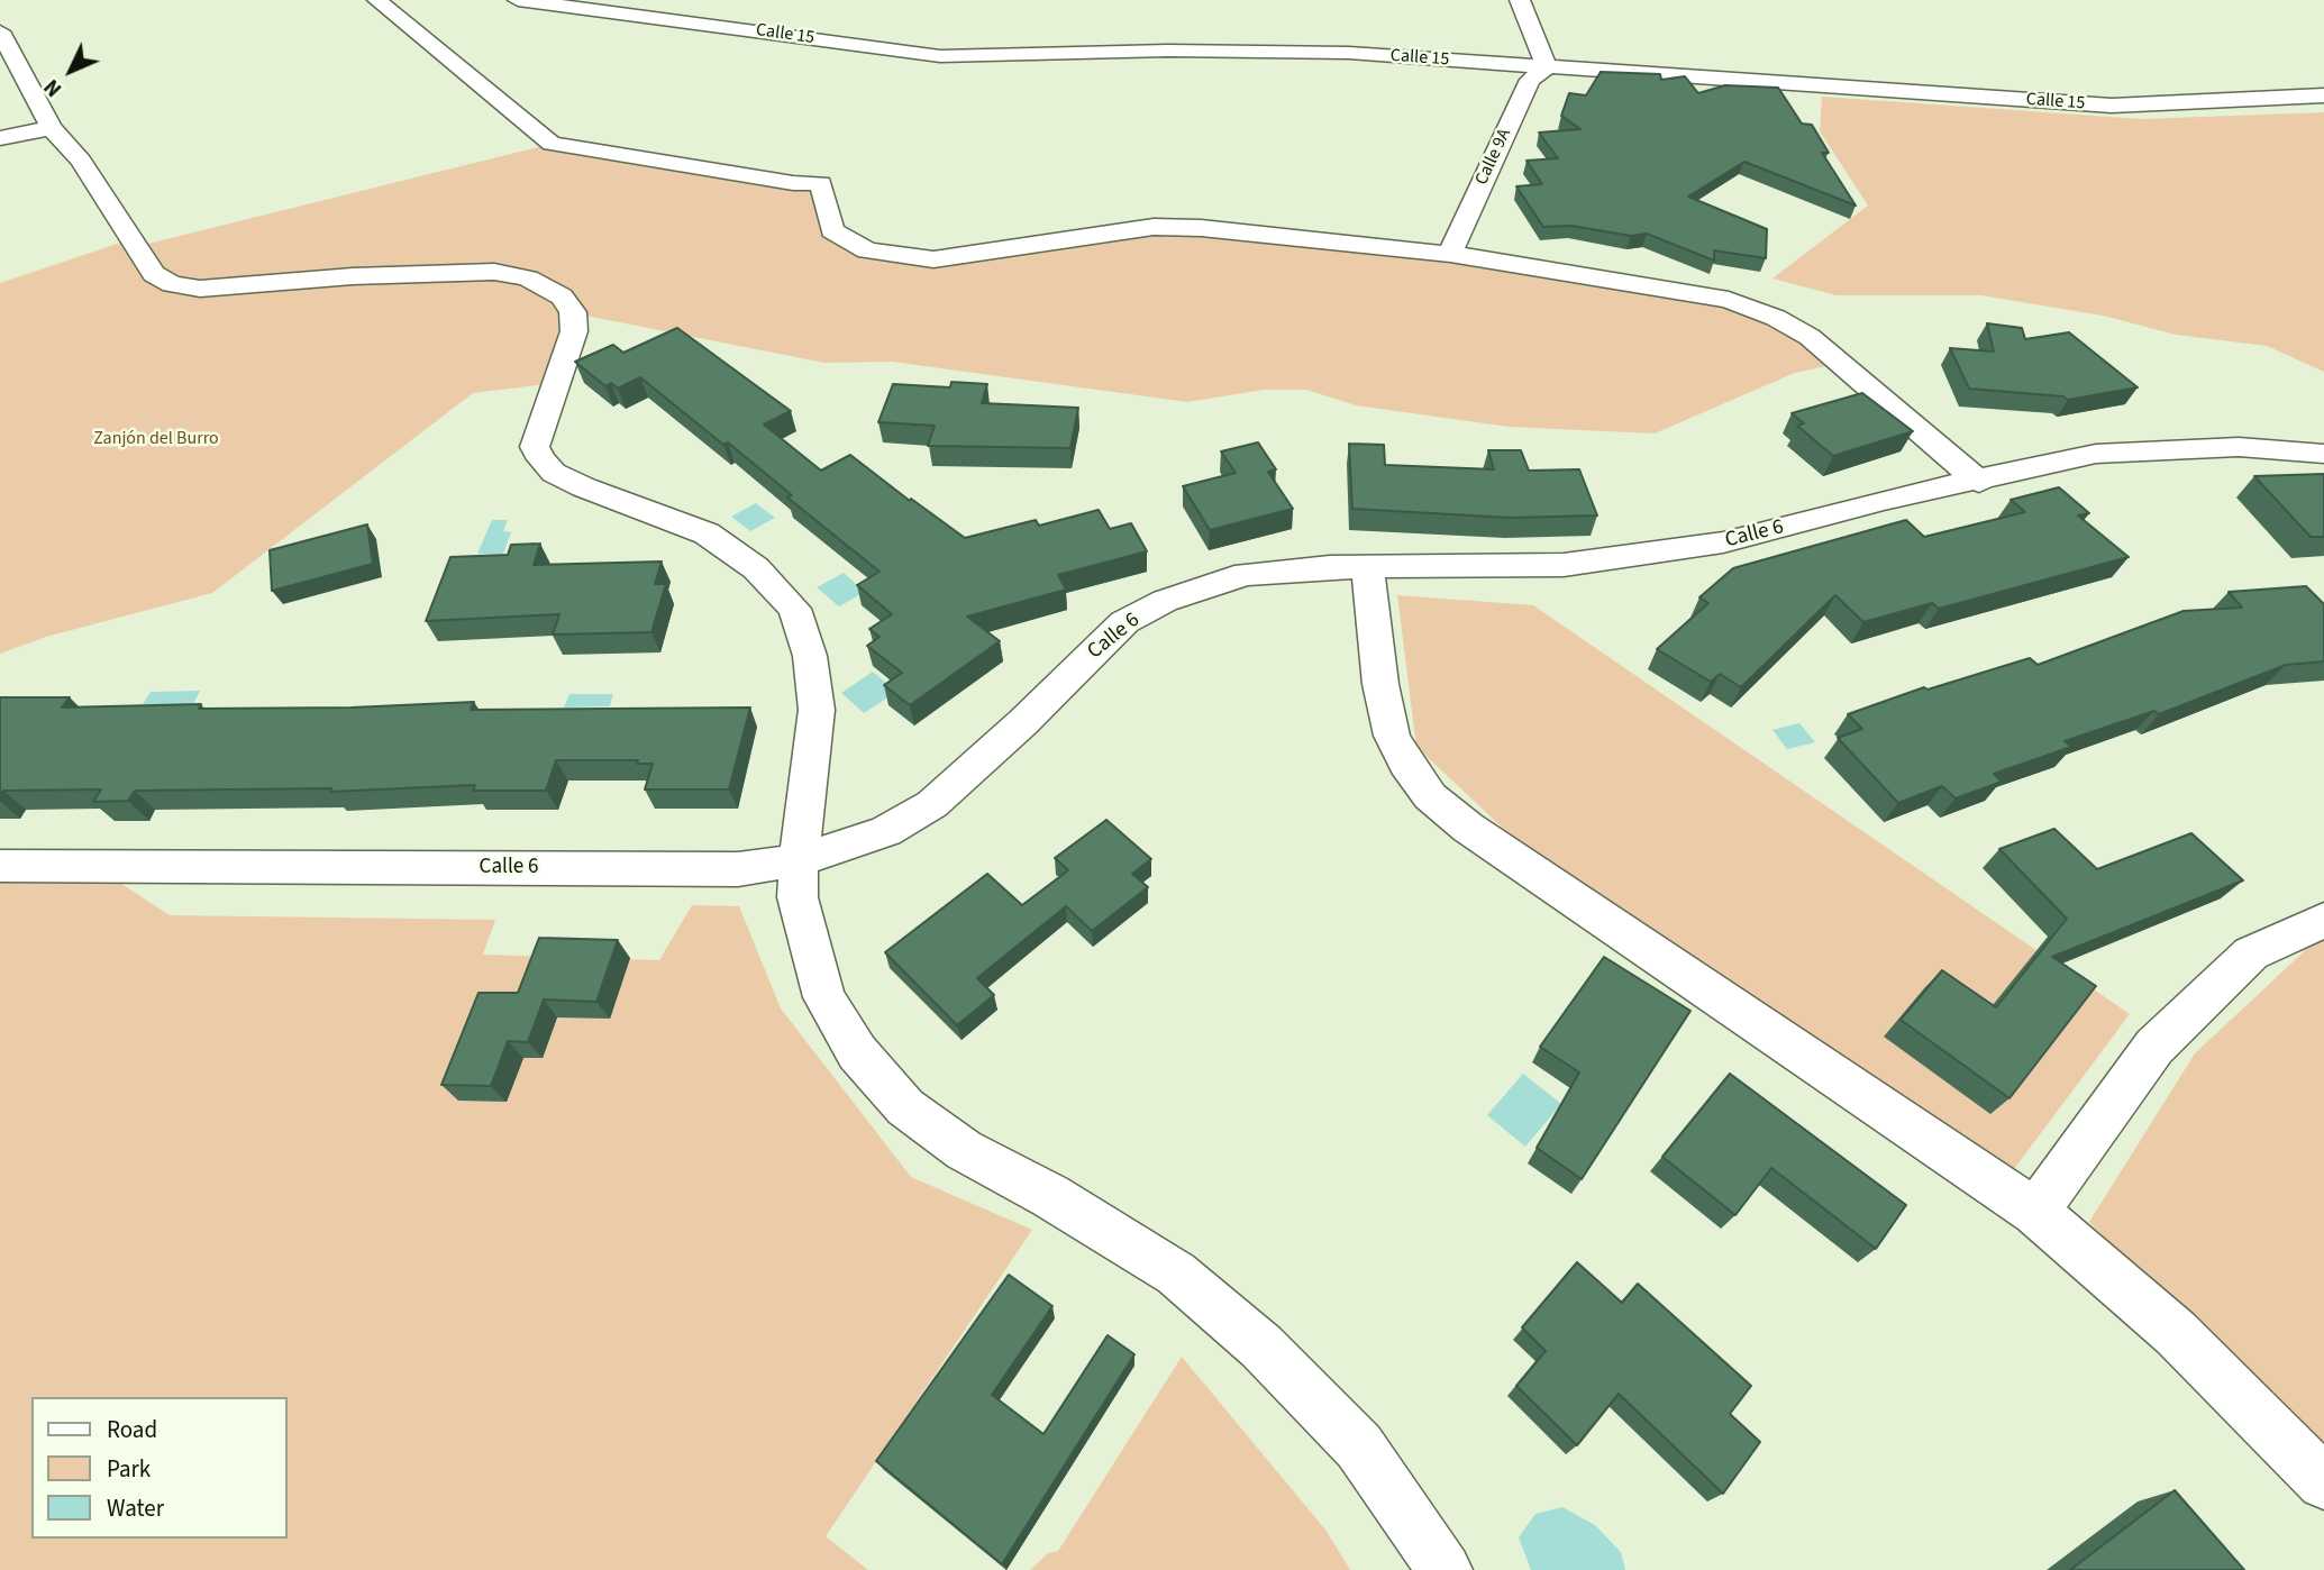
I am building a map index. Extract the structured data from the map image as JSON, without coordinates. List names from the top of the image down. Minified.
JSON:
{"streets":{"street":["Calle 15","Calle 9A","Calle 6"]},"crossings":[["Calle 15","Calle 9A"]],"parks":["Zanjón del Burro"],"legend":["Road","Park","Water"],"north":"bottom left"}
